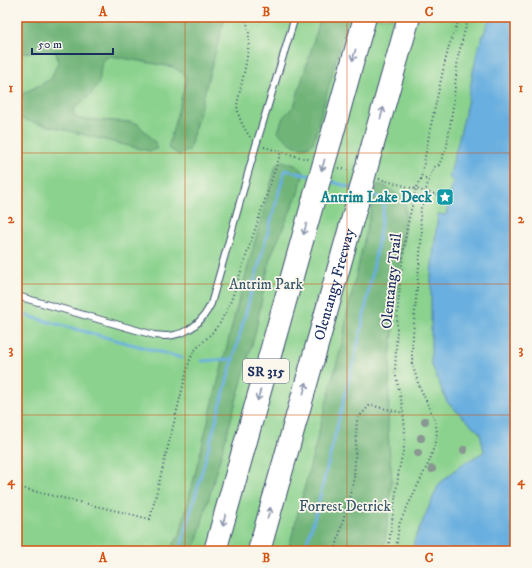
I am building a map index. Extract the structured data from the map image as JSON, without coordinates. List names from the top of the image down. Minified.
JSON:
{"streets":{"highway":["Olentangy Freeway","SR 315"],"path":["Olentangy Trail"]},"parks":["Antrim Park","Forrest Detrick"],"places":{"place":["Antrim Lake Deck"]},"scale_bar":"50 m","grid":{"columns":["A","B","C"],"rows":["1","2","3","4"]}}
